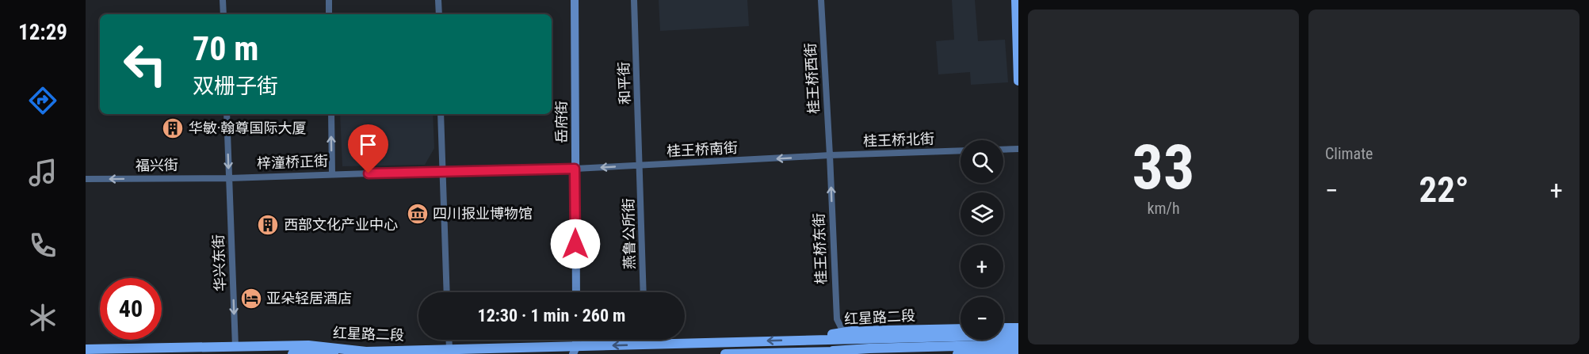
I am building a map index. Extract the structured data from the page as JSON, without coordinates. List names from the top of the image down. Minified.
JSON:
{"streets":{"main road":["红星路二段"],"street":["桂王桥西街","和平街","岳府街","桂王桥北街","桂王桥南街","梓潼桥正街","福兴街","燕鲁公所街","桂王桥东街","华兴东街"]},"crossings":[["桂王桥西街","桂王桥北街"],["桂王桥西街","桂王桥南街"],["桂王桥西街","桂王桥东街"],["和平街","桂王桥南街"],["和平街","燕鲁公所街"],["岳府街","桂王桥南街"],["岳府街","梓潼桥正街"],["桂王桥北街","桂王桥南街"],["桂王桥北街","桂王桥东街"],["桂王桥南街","梓潼桥正街"],["桂王桥南街","燕鲁公所街"],["桂王桥南街","桂王桥东街"],["梓潼桥正街","福兴街"],["梓潼桥正街","华兴东街"],["福兴街","华兴东街"],["桂王桥东街","红星路二段"],["华兴东街","红星路二段"]],"one_way":["桂王桥南街","福兴街","桂王桥东街","华兴东街"],"places":{"building":["华敏·翰尊国际大厦","西部文化产业中心"],"museum":["四川报业博物馆"],"hotel":["亚朵轻居酒店"]},"page":{"tabs":"12:29","tile":[["33","km/h"],"Climate"],"turn":["70 m","双栅子街"],"map_buttons":["+","−"],"heat":["−","22°","+"],"limit":"40","trip":"12:30 · 1 min · 260 m"}}
